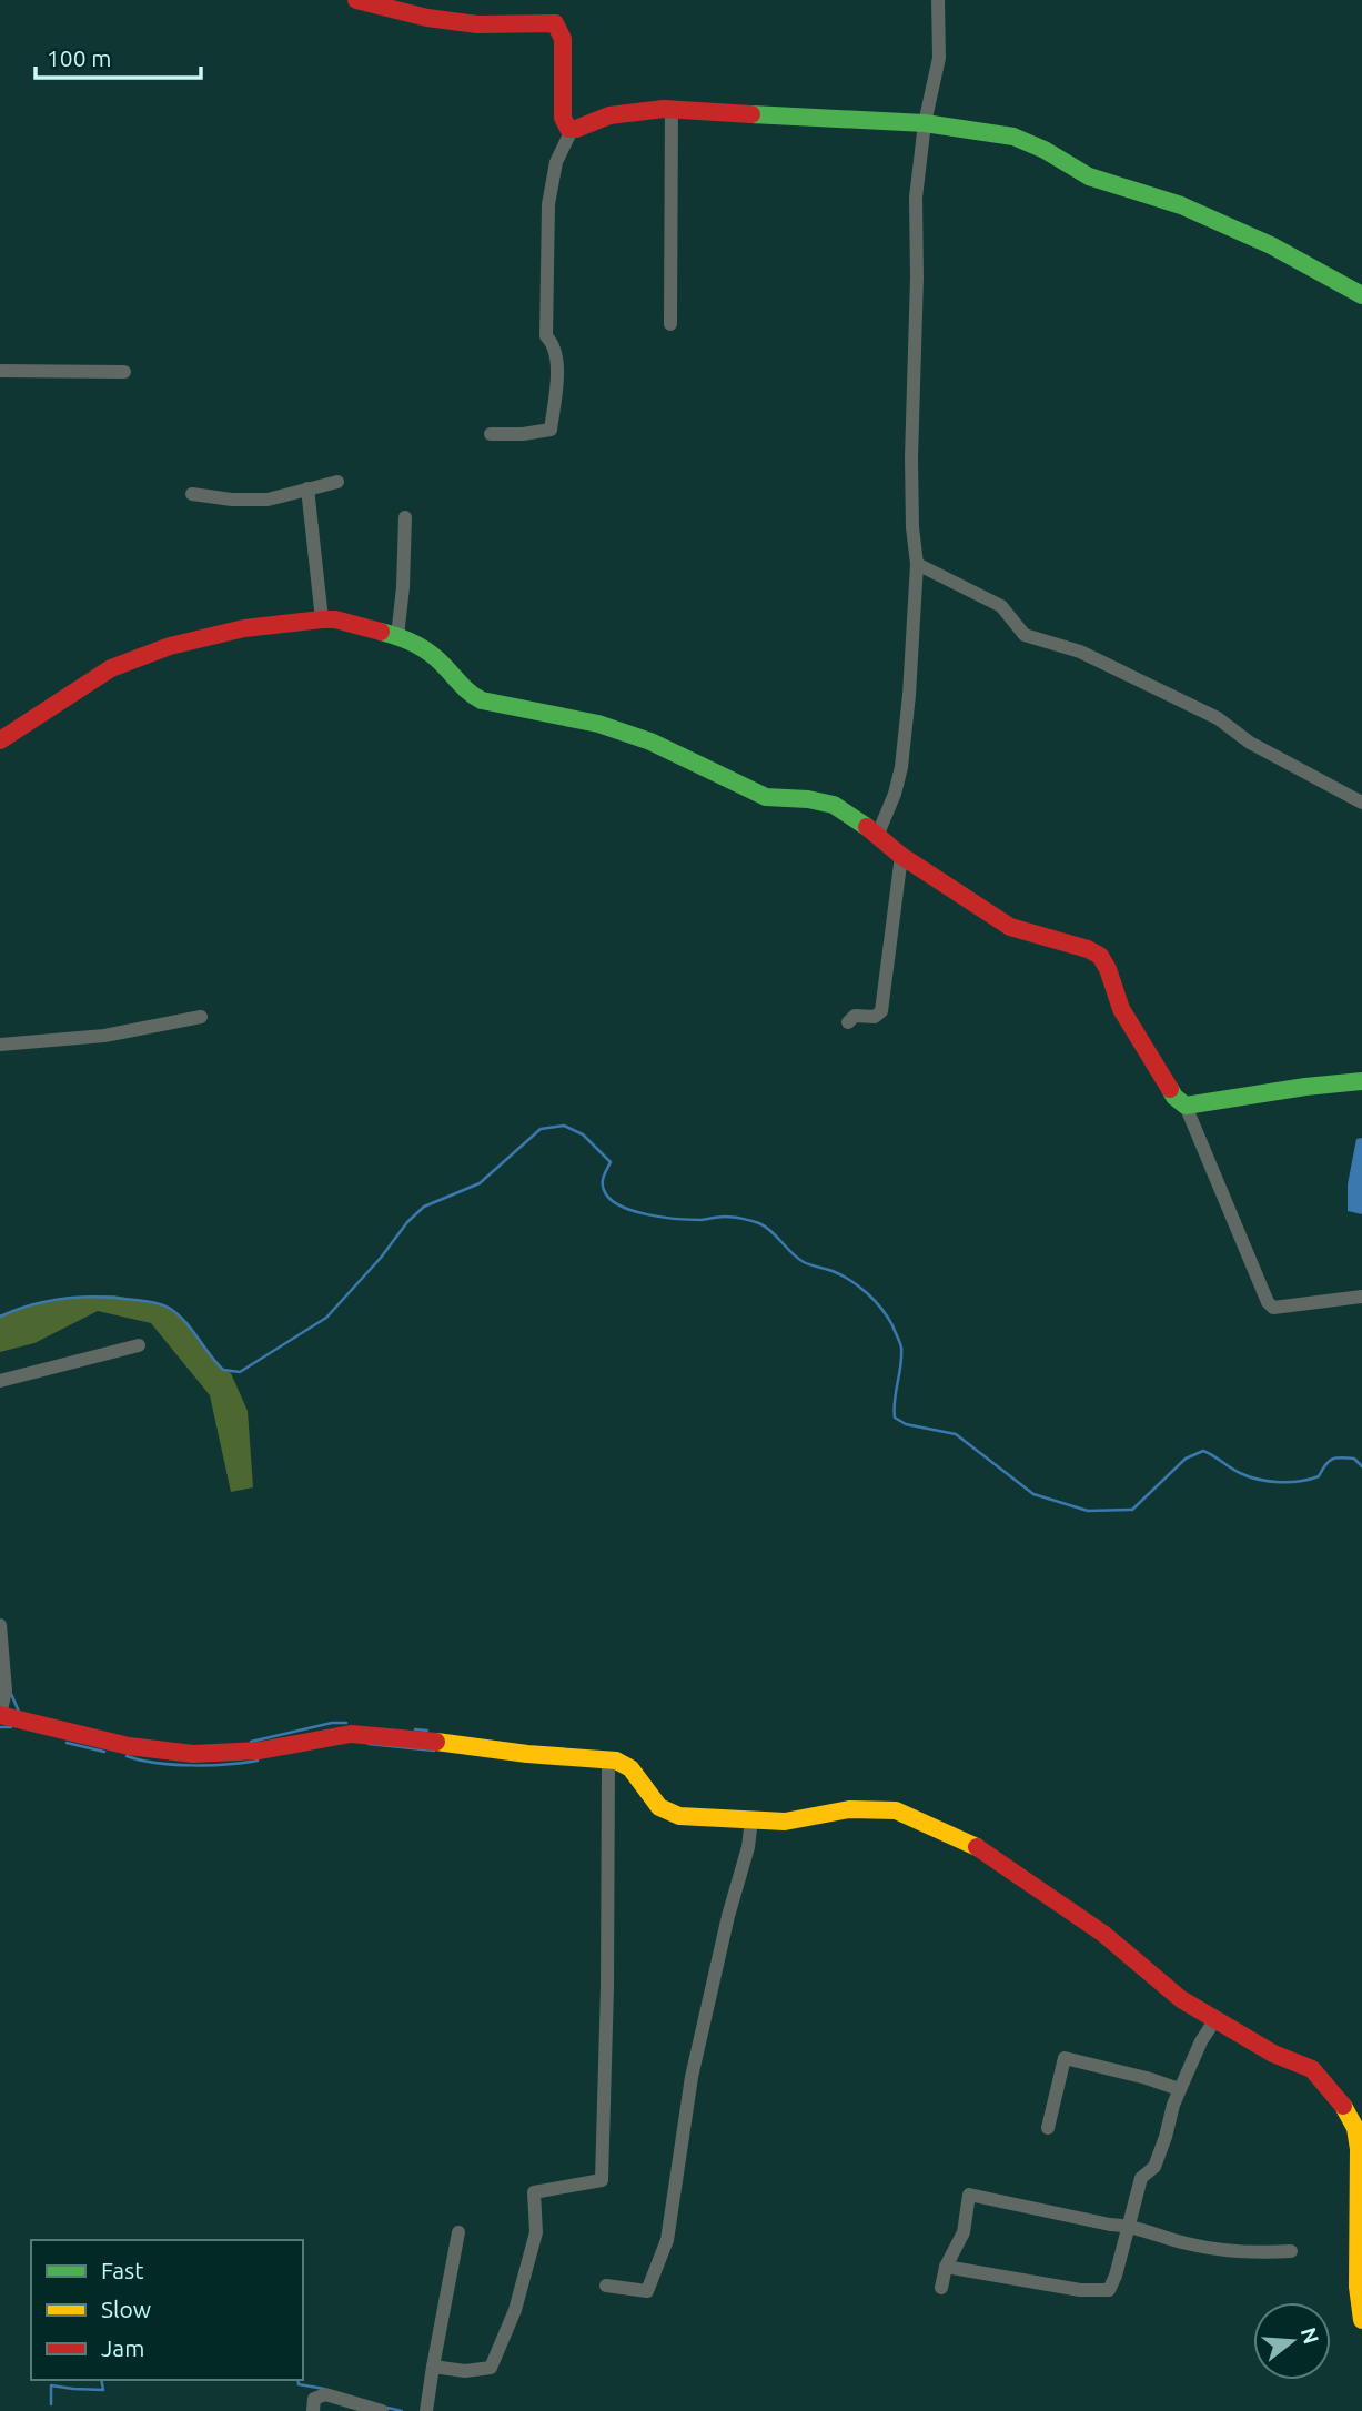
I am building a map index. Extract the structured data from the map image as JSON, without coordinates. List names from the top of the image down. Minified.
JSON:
{"legend":["Fast","Slow","Jam"],"scale_bar":"100 m","north":"right"}
